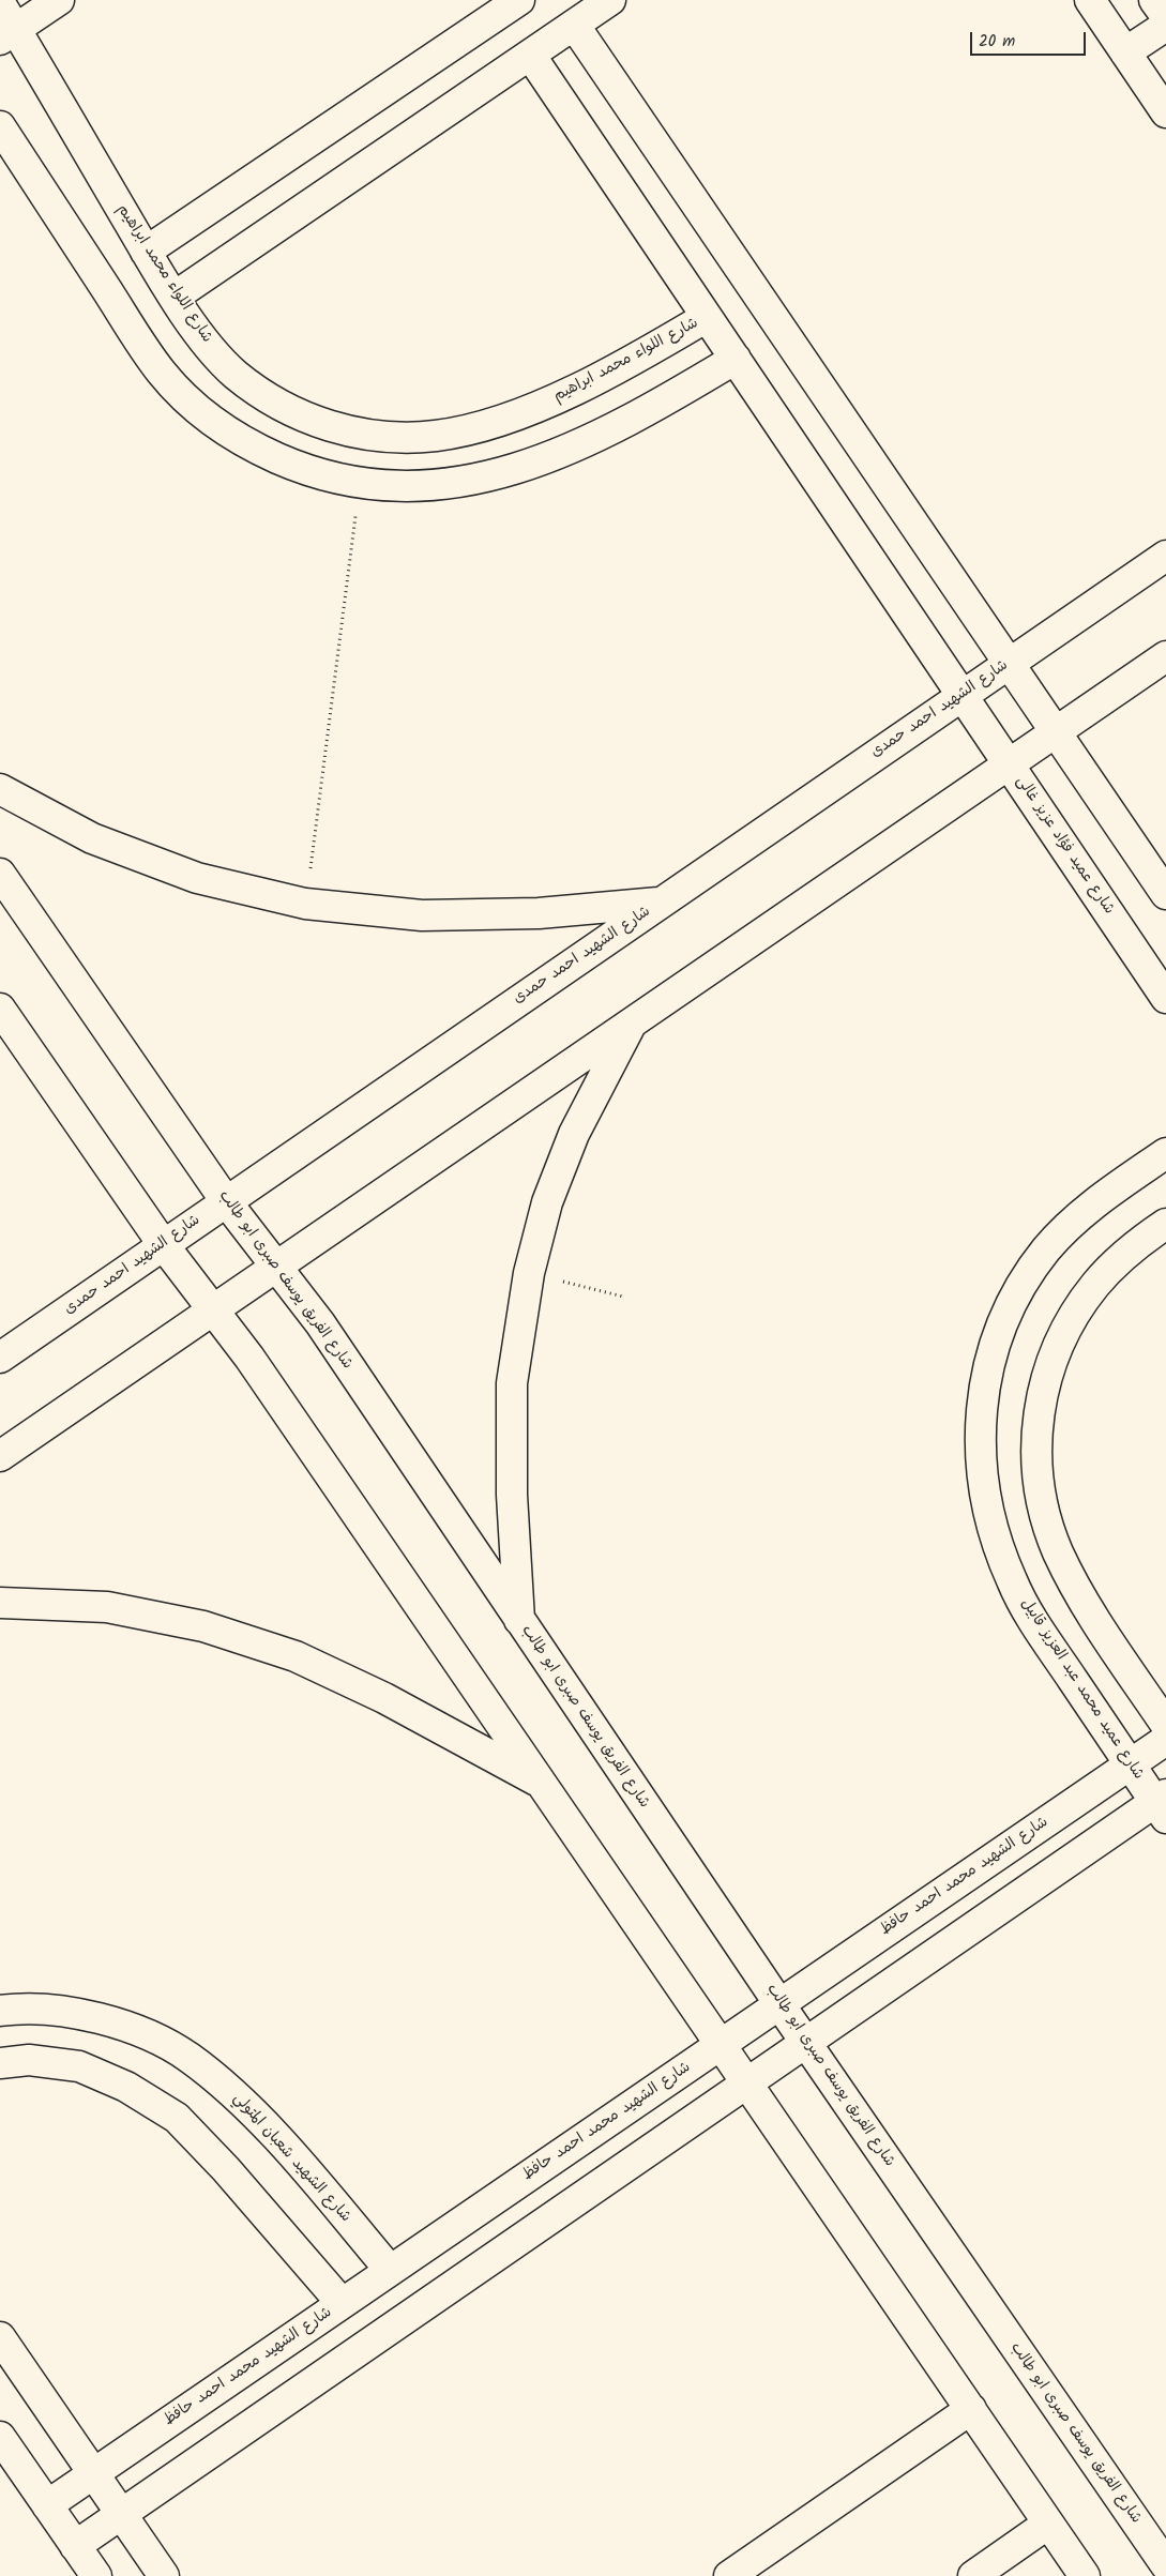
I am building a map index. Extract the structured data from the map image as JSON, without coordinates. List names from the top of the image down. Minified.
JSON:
{"streets":{"street":["شارع اللواء محمد ابراهيم","شارع الشهيد احمد حمدى","شارع عميد فؤاد عزيز غالى","شارع الفريق يوسف صبرى ابو طالب","شارع عميد محمد عبد العزيز قابيل","شارع الشهيد محمد احمد حافظ","شارع الشهيد شعبان المتولي"]},"crossings":[["شارع اللواء محمد ابراهيم","شارع عميد فؤاد عزيز غالى"],["شارع الشهيد احمد حمدى","شارع عميد فؤاد عزيز غالى"],["شارع الشهيد احمد حمدى","شارع الفريق يوسف صبرى ابو طالب"],["شارع الفريق يوسف صبرى ابو طالب","شارع الشهيد محمد احمد حافظ"],["شارع عميد محمد عبد العزيز قابيل","شارع الشهيد محمد احمد حافظ"],["شارع الشهيد محمد احمد حافظ","شارع الشهيد شعبان المتولي"]],"scale_bar":"20 m"}
